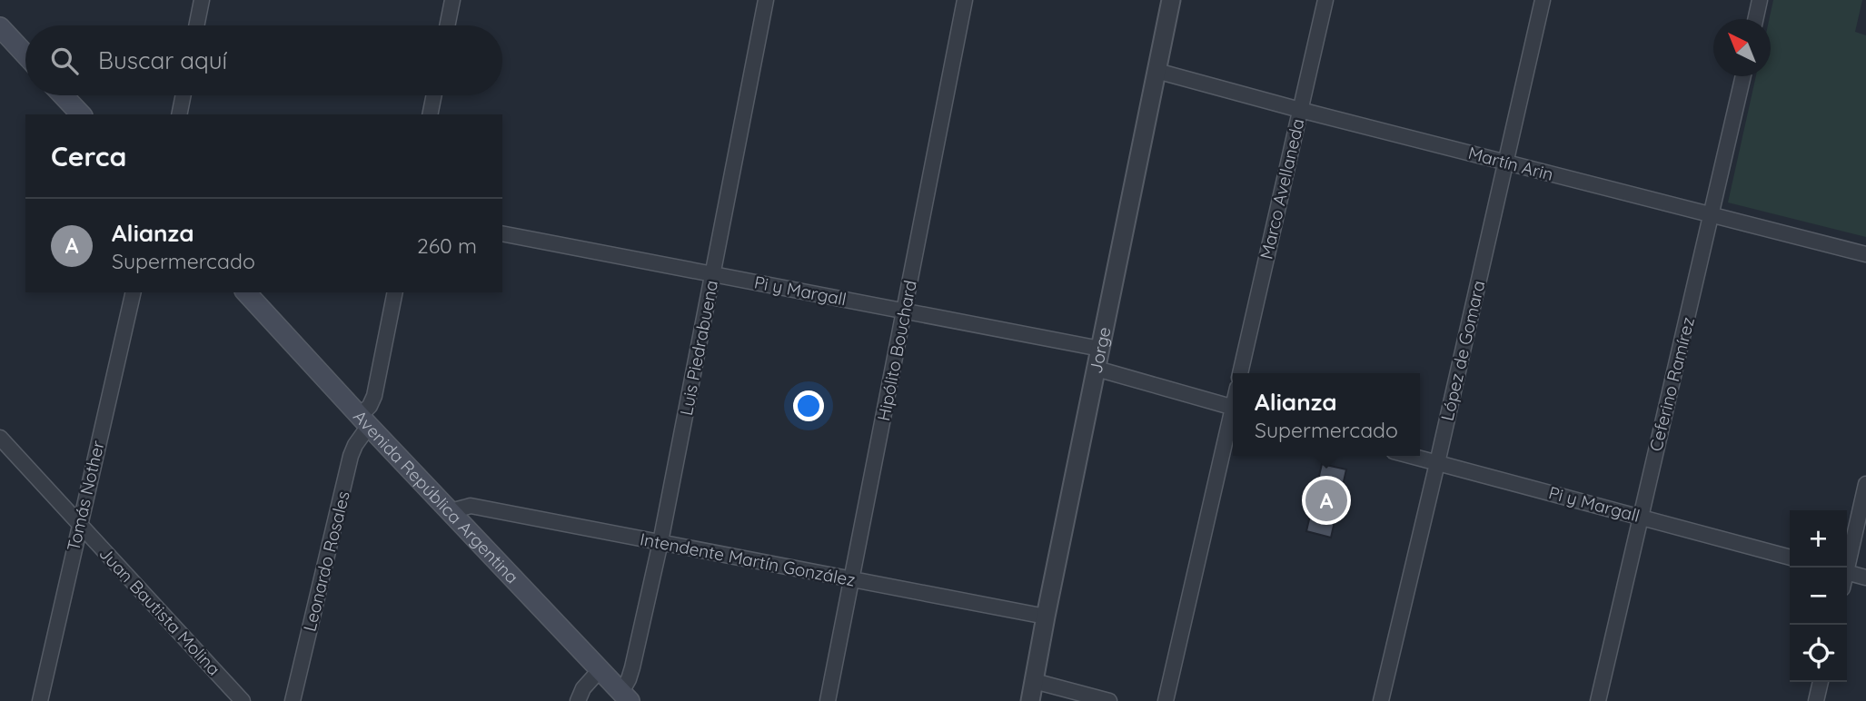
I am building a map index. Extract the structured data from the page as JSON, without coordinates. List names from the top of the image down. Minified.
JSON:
{"streets":{"main road":["Avenida República Argentina"],"street":["Martín Arin","Marco Avellaneda","Pi y Margall","Luis Piedrabuena","Hipólito Bouchard","Jorge","López de Gomara","Ceferino Ramírez","Tomás Nother","Intendente Martín González","Leonardo Rosales","Juan Bautista Molina"]},"crossings":[["Martín Arin","Marco Avellaneda"],["Martín Arin","Jorge"],["Martín Arin","López de Gomara"],["Martín Arin","Ceferino Ramírez"],["Pi y Margall","Luis Piedrabuena"],["Pi y Margall","Hipólito Bouchard"],["Pi y Margall","Jorge"],["Pi y Margall","López de Gomara"],["Pi y Margall","Ceferino Ramírez"],["Luis Piedrabuena","Avenida República Argentina"],["Luis Piedrabuena","Intendente Martín González"],["Hipólito Bouchard","Intendente Martín González"],["Jorge","Intendente Martín González"],["Tomás Nother","Juan Bautista Molina"],["Avenida República Argentina","Intendente Martín González"],["Avenida República Argentina","Leonardo Rosales"]],"north":"top left","page":{"search":"Buscar aquí","heading":"Cerca","list":[{"mark":"A","name":"Alianza","note":"Supermercado","value":"260 m"}],"popup":["Alianza","Supermercado"],"pins":"A","map_buttons":["+","−"]}}
